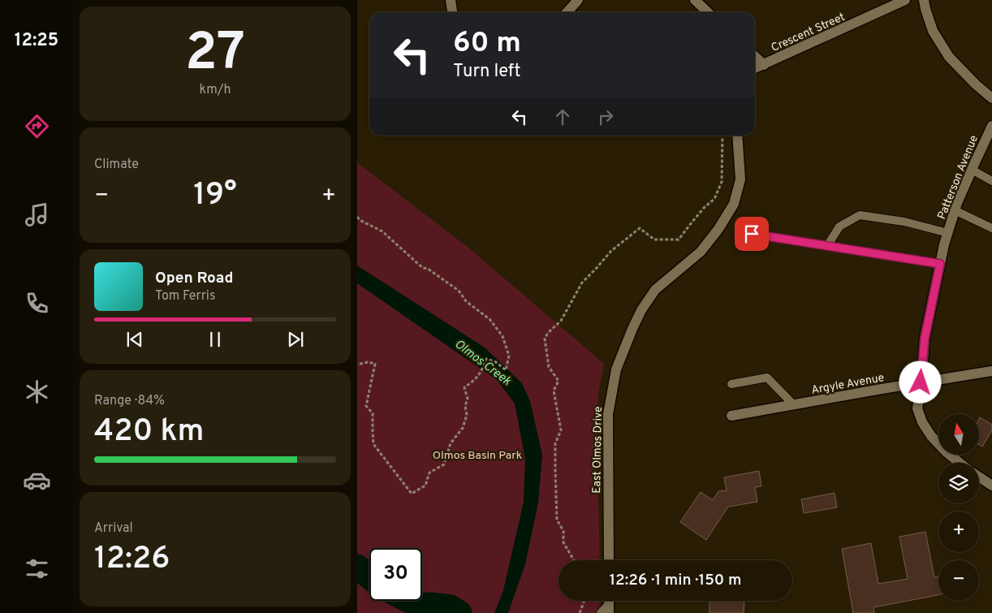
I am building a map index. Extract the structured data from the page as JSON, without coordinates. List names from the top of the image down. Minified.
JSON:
{"streets":{"street":["Crescent Street","Patterson Avenue","Argyle Avenue","East Olmos Drive"]},"crossings":[["Patterson Avenue","Argyle Avenue"]],"water":["Olmos Creek"],"parks":["Olmos Basin Park"],"north":"top","page":{"tabs":"12:25","tile":[["27","km/h"],"Climate",["Range · 84%","420 km"],["Arrival","12:26"]],"turn":["60 m","Turn left"],"heat":["−","19°","+"],"song":["Open Road","Tom Ferris"],"map_buttons":["+","−"],"limit":"30","trip":"12:26 · 1 min · 150 m"}}
